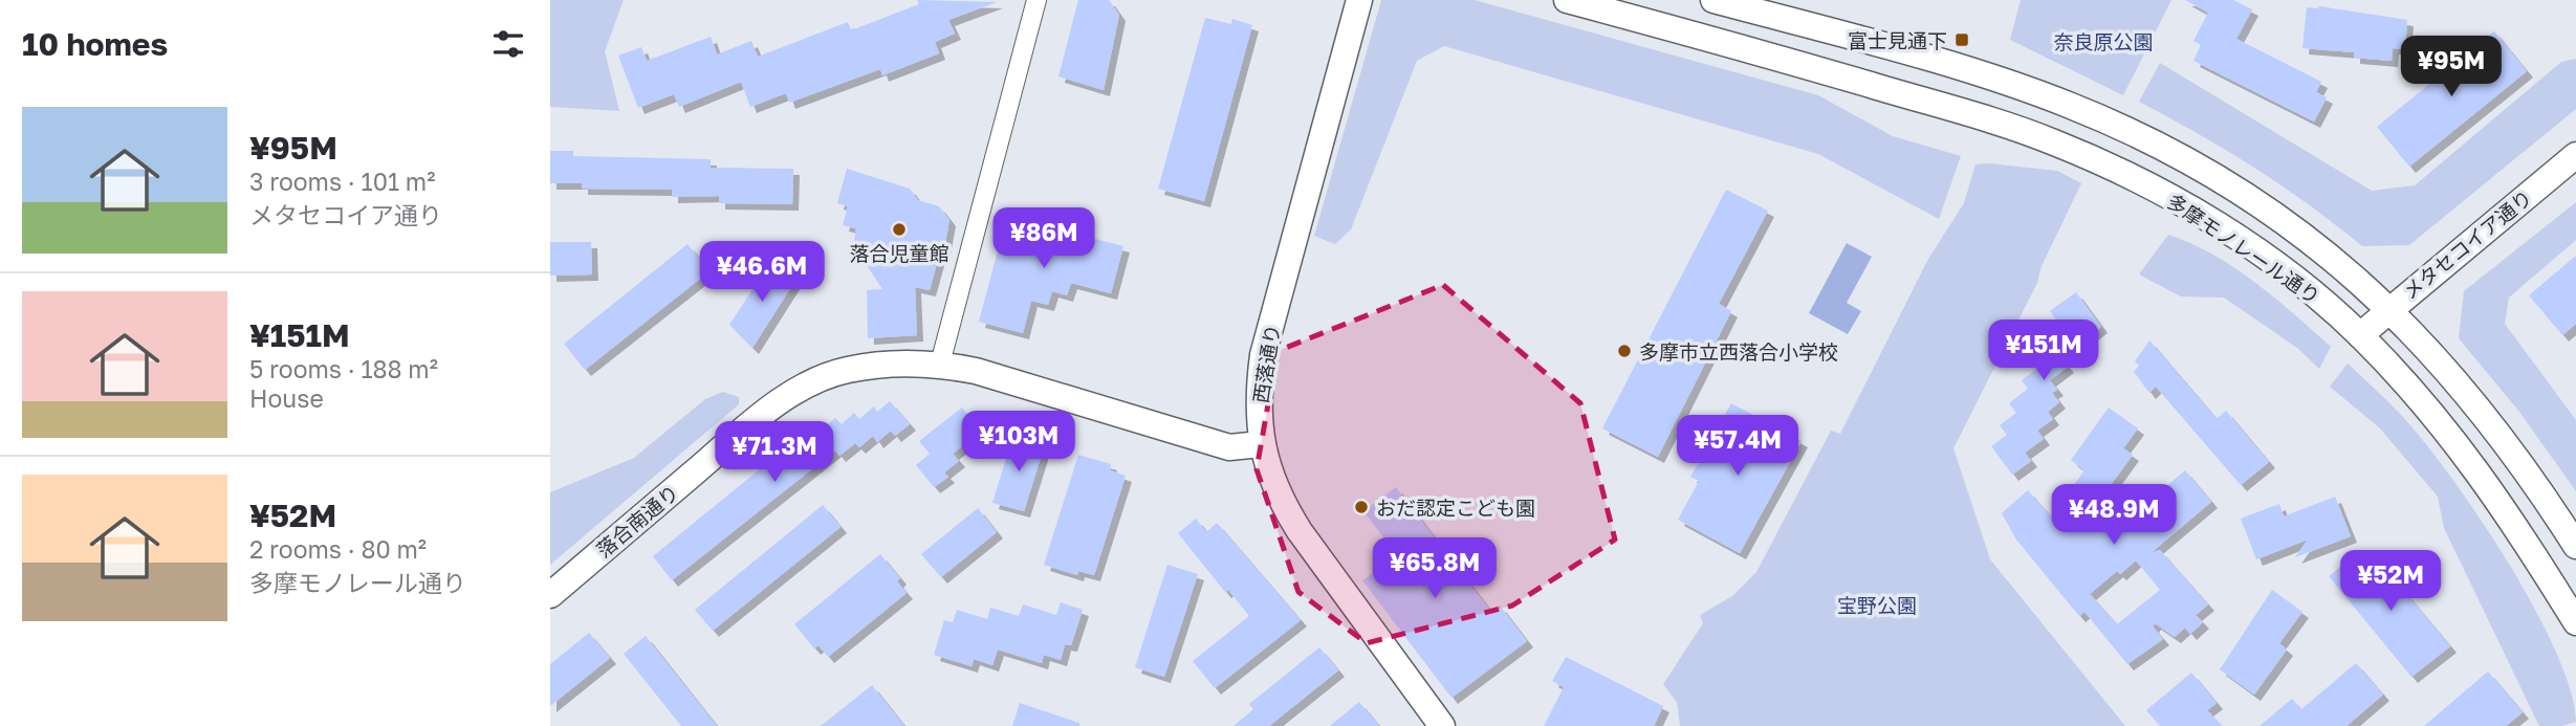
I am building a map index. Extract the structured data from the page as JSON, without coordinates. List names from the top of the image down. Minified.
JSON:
{"streets":{"main road":["メタセコイア通り","多摩モノレール通り","西落通り","落合南通り"]},"crossings":[["メタセコイア通り","多摩モノレール通り"],["西落通り","落合南通り"]],"parks":["奈良原公園","宝野公園"],"places":{"transit":["富士見通下"],"other":["落合児童館","多摩市立西落合小学校","おだ認定こども園"]},"page":{"heading":"10 homes","price":["¥95M","¥86M","¥46.6M","¥151M","¥103M","¥57.4M","¥71.3M","¥48.9M","¥65.8M","¥52M"],"list":[{"name":"¥95M","note":"3 rooms · 101 m² · メタセコイア通り"},{"name":"¥151M","note":"5 rooms · 188 m² · House"},{"name":"¥52M","note":"2 rooms · 80 m² · 多摩モノレール通り"}]}}
